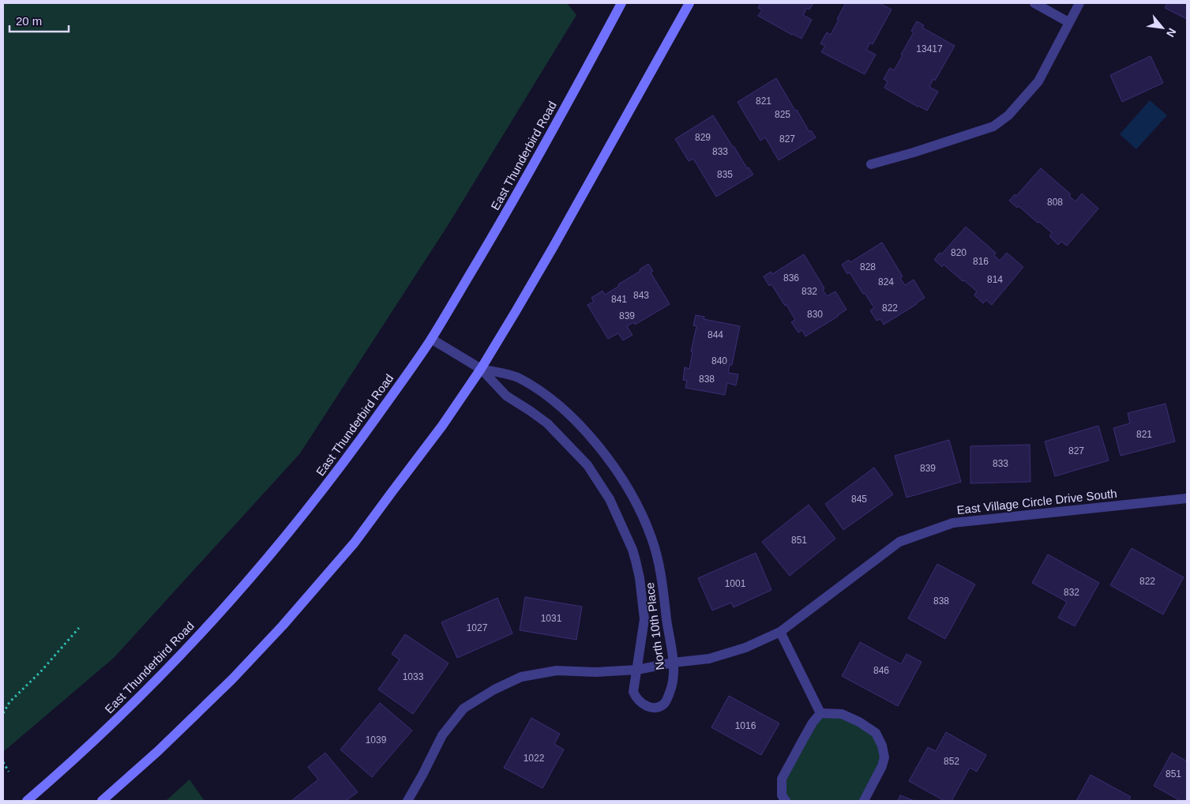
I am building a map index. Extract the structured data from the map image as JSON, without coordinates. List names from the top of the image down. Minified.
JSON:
{"streets":{"main road":["East Thunderbird Road"],"street":["East Village Circle Drive South","North 10th Place"]},"crossings":[["East Thunderbird Road","North 10th Place"],["East Village Circle Drive South","North 10th Place"]],"house_numbers":["13417","821","825","829","827","833","835","808","820","816","828","836","814","824","832","843","841","822","830","839","844","840","838","821","827","833","839","845","851","822","1001","832","838","1031","1027","846","1033","1016","1039","1022","852","851"],"scale_bar":"20 m","north":"bottom right"}
